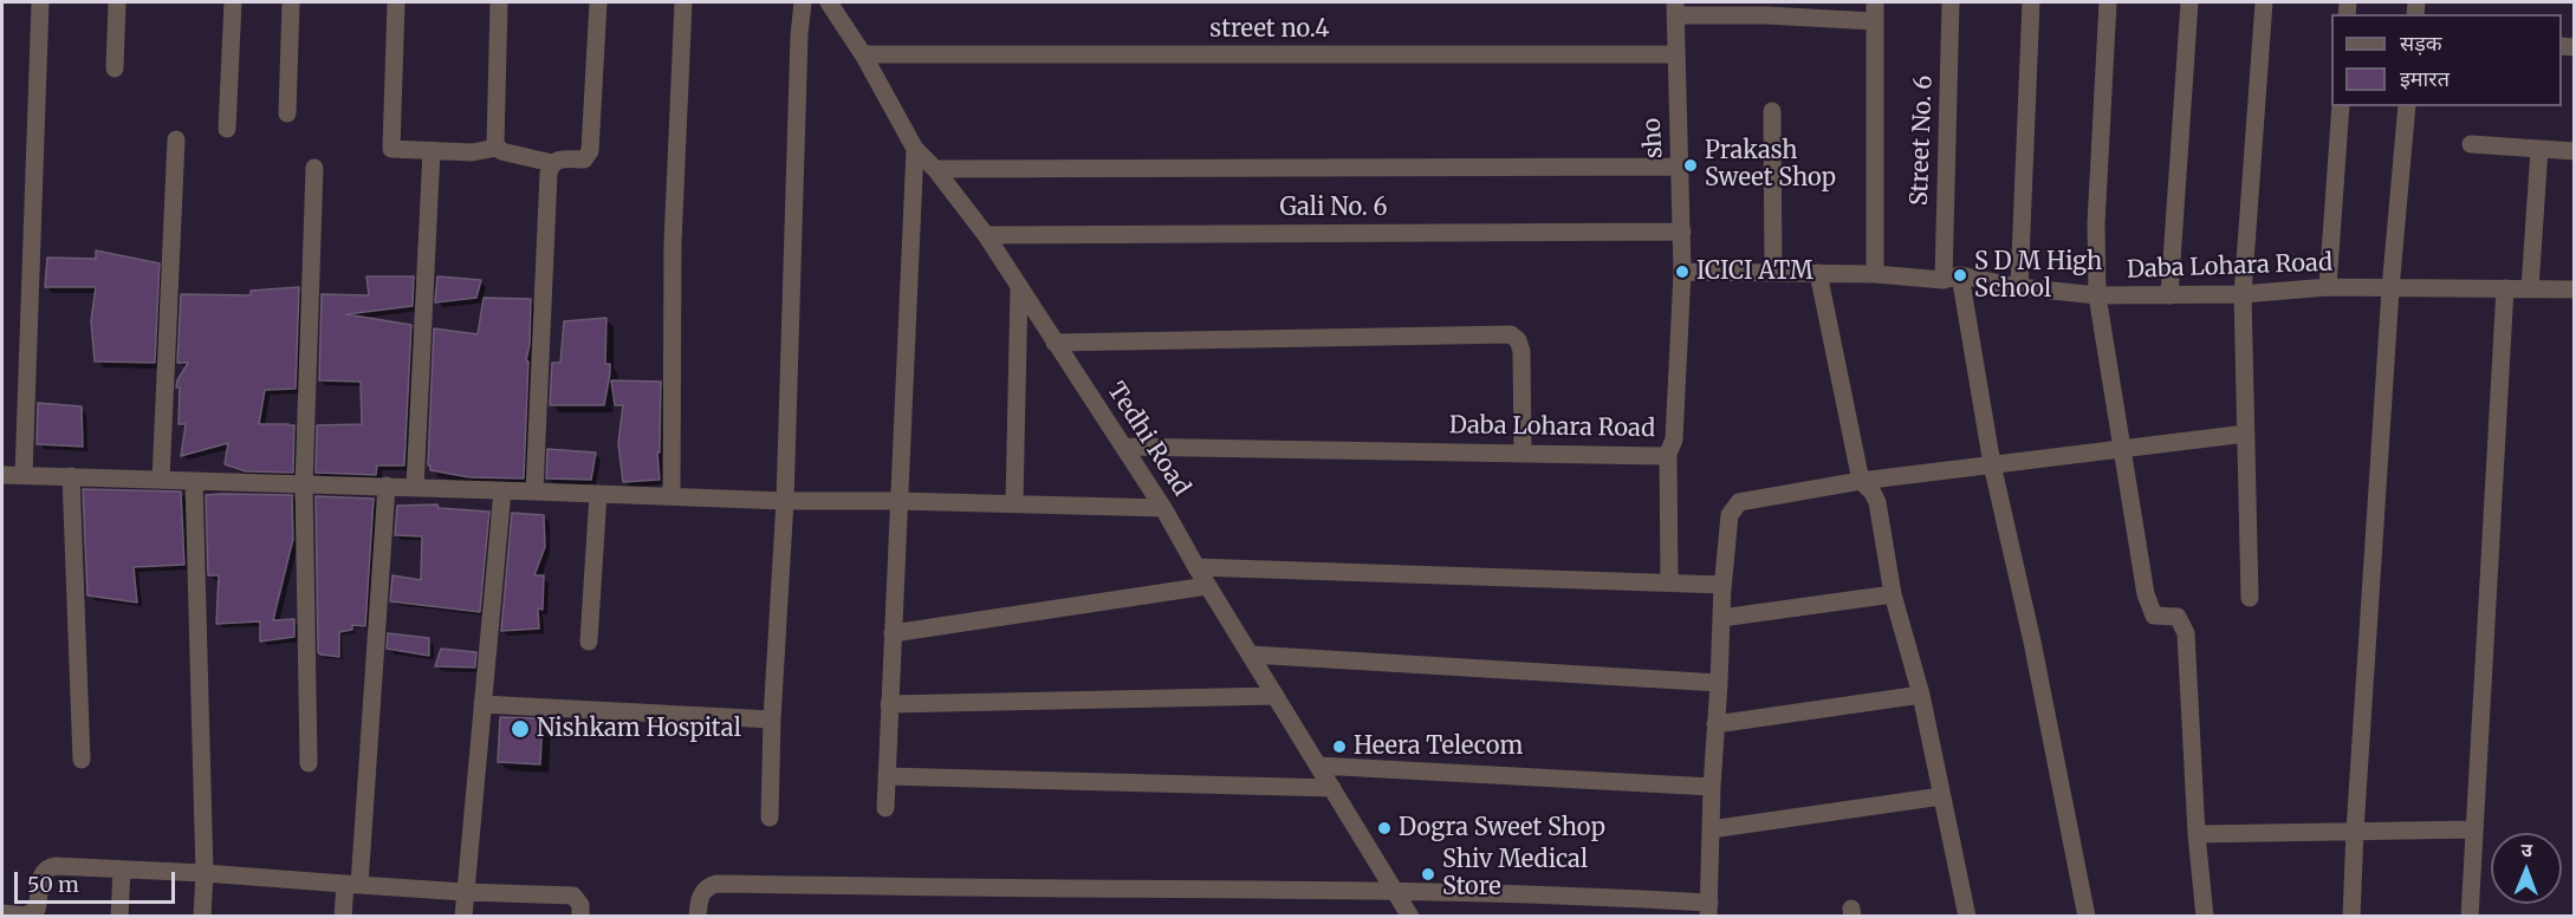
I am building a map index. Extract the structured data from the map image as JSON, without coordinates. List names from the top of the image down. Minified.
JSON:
{"streets":{"street":["street no.4","sho","Street No. 6","Gali No. 6","Daba Lohara Road","Tedhi Road"]},"crossings":[["street no.4","sho"],["street no.4","Tedhi Road"],["sho","Gali No. 6"],["sho","Daba Lohara Road"],["Street No. 6","Daba Lohara Road"],["Gali No. 6","Tedhi Road"],["Daba Lohara Road","Tedhi Road"]],"places":["Prakash Sweet Shop","ICICI ATM","S D M High School","Nishkam Hospital","Heera Telecom","Dogra Sweet Shop","Shiv Medical Store"],"legend":["सड़क","इमारत"],"scale_bar":"50 m","north":"top"}
